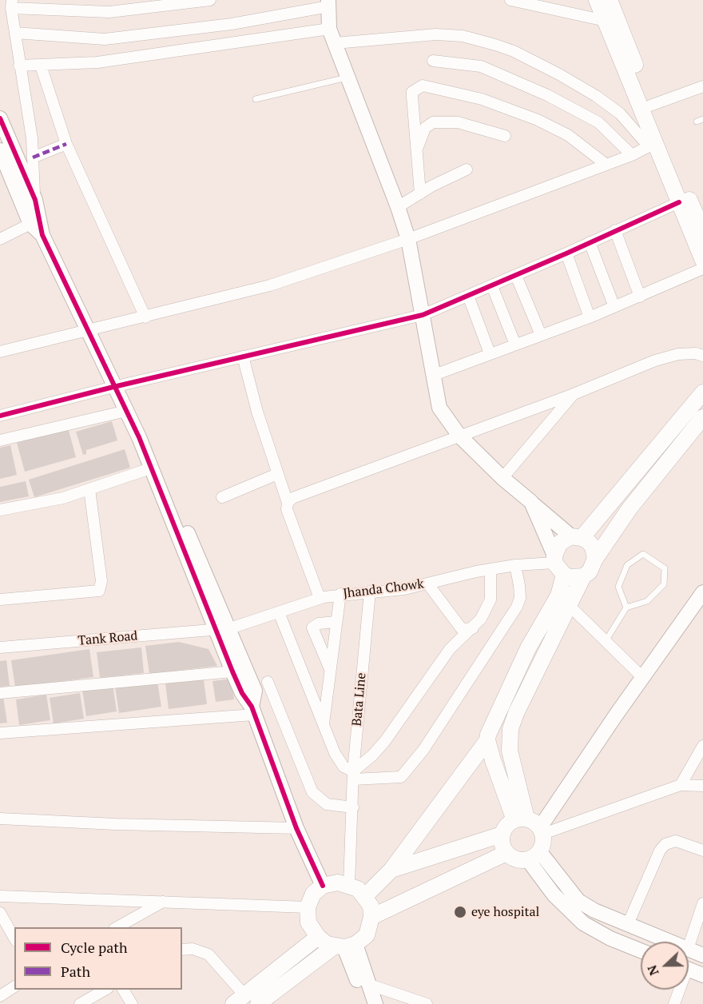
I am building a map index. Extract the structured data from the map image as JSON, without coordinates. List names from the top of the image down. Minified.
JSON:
{"streets":{"street":["Jhanda Chowk","Tank Road","Bata Line"]},"crossings":[["Jhanda Chowk","Tank Road"],["Jhanda Chowk","Bata Line"]],"places":["eye hospital"],"legend":["Cycle path","Path"],"north":"left"}
